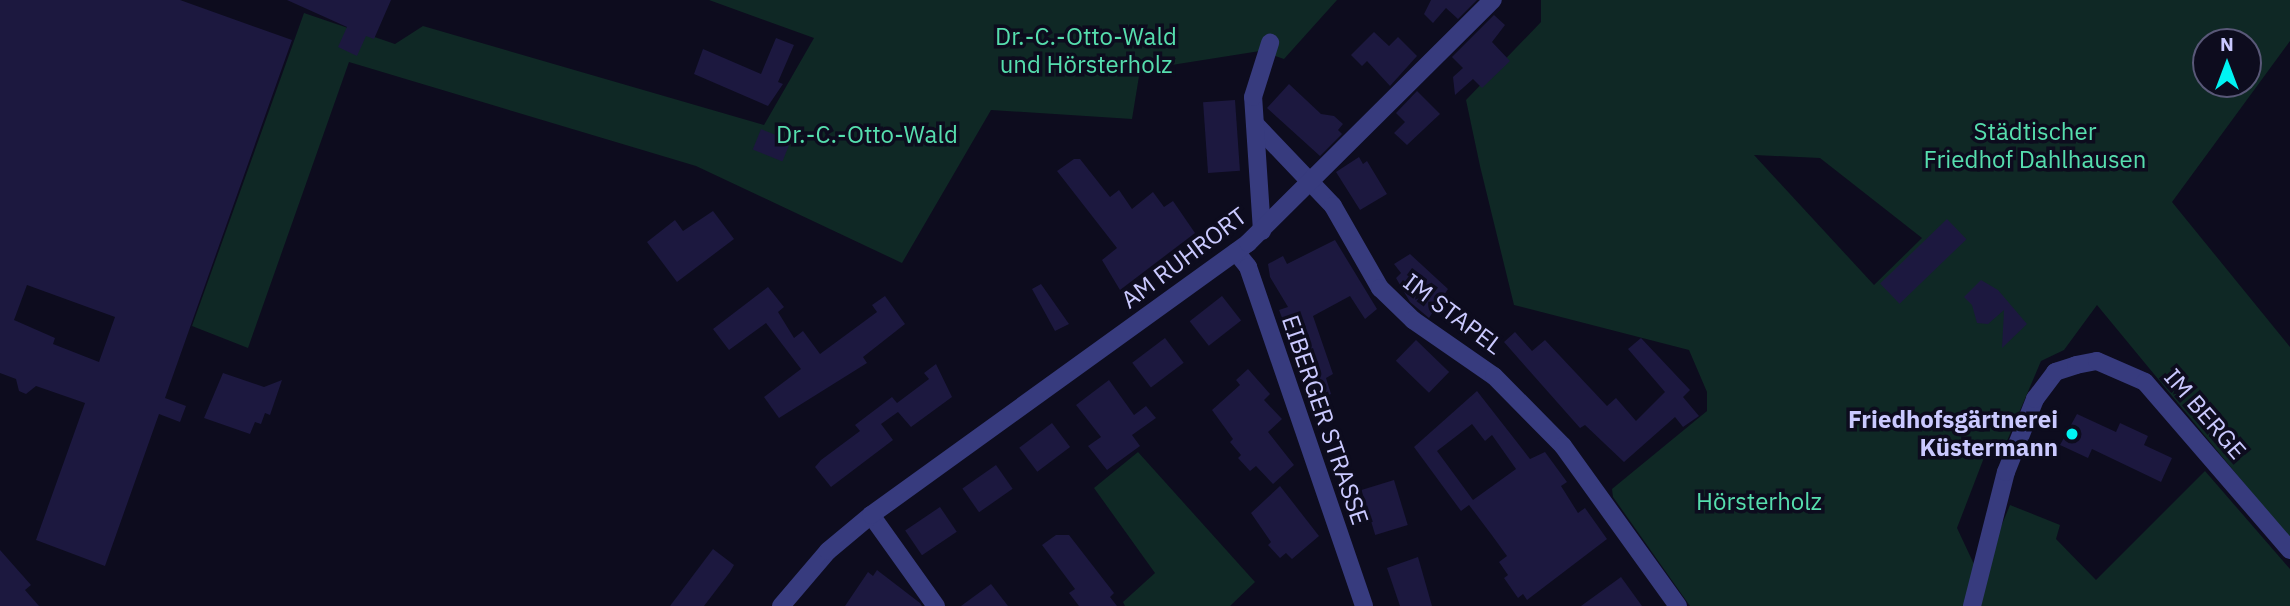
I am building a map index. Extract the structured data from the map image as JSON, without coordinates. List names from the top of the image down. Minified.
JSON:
{"streets":{"street":["AM RUHRORT","IM STAPEL","IM BERGE","EIBERGER STRASSE"]},"crossings":[["AM RUHRORT","IM STAPEL"],["AM RUHRORT","EIBERGER STRASSE"]],"parks":["Dr.-C.-Otto-Wald und Hörsterholz","Städtischer Friedhof Dahlhausen","Dr.-C.-Otto-Wald","Hörsterholz"],"places":["Friedhofsgärtnerei Küstermann"],"north":"top"}
